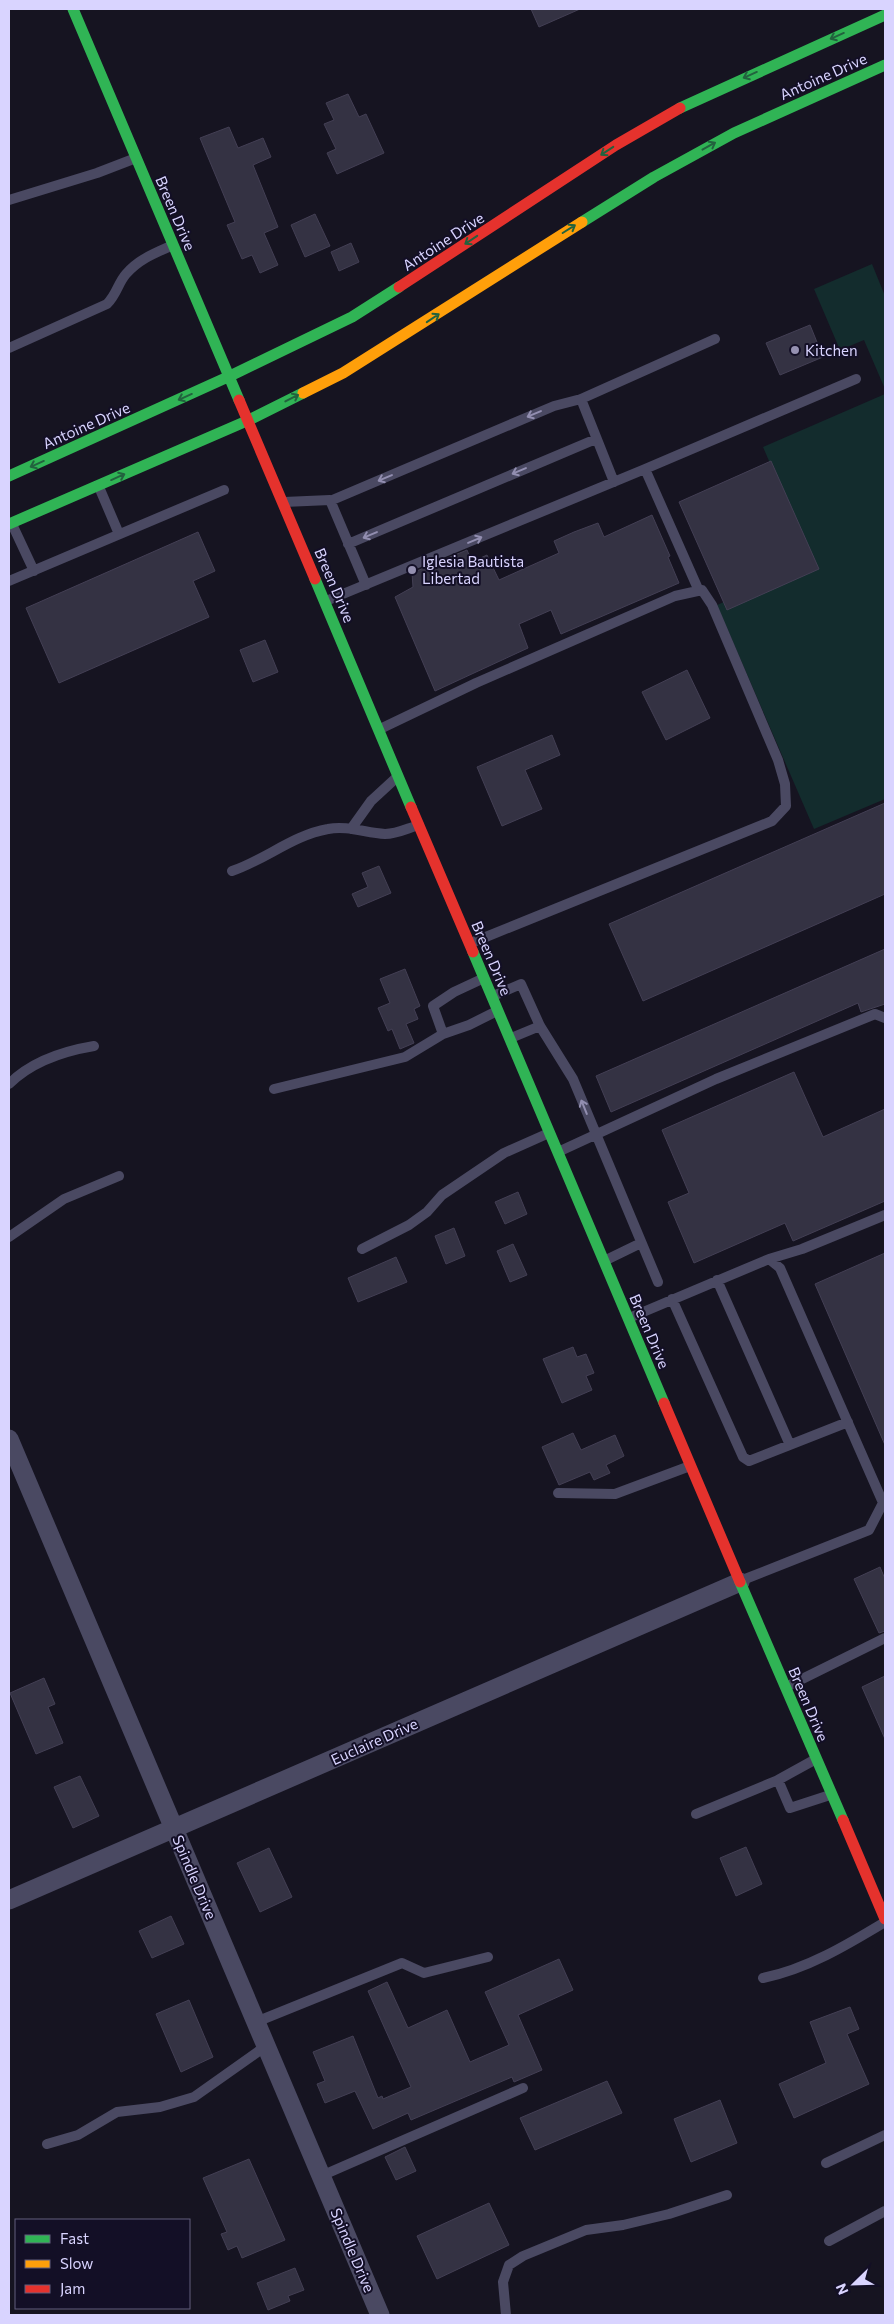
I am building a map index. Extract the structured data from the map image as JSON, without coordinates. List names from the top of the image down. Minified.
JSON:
{"streets":{"street":["Antoine Drive","Breen Drive","Euclaire Drive","Spindle Drive"]},"crossings":[["Antoine Drive","Breen Drive"],["Breen Drive","Euclaire Drive"],["Euclaire Drive","Spindle Drive"]],"places":["Kitchen","Iglesia Bautista Libertad"],"legend":["Fast","Slow","Jam"],"north":"bottom left"}
